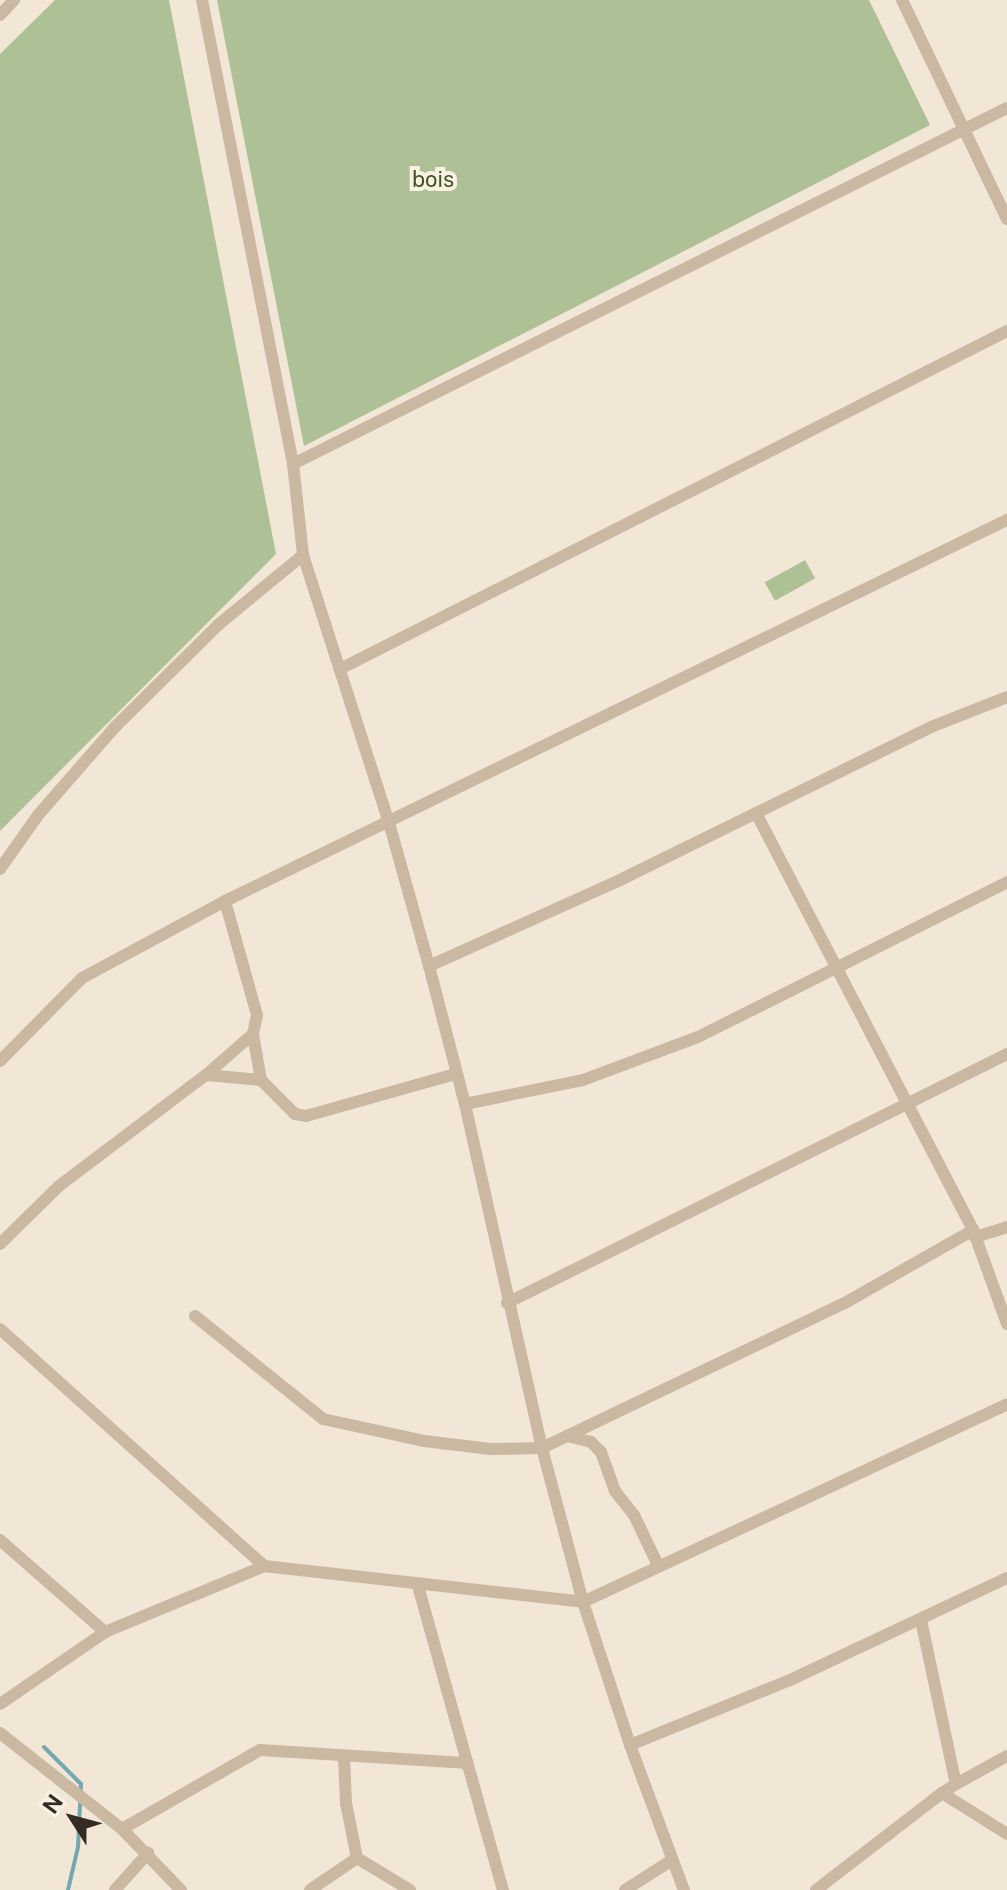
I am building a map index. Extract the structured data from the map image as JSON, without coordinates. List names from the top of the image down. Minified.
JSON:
{"parks":["bois"],"north":"top left"}
